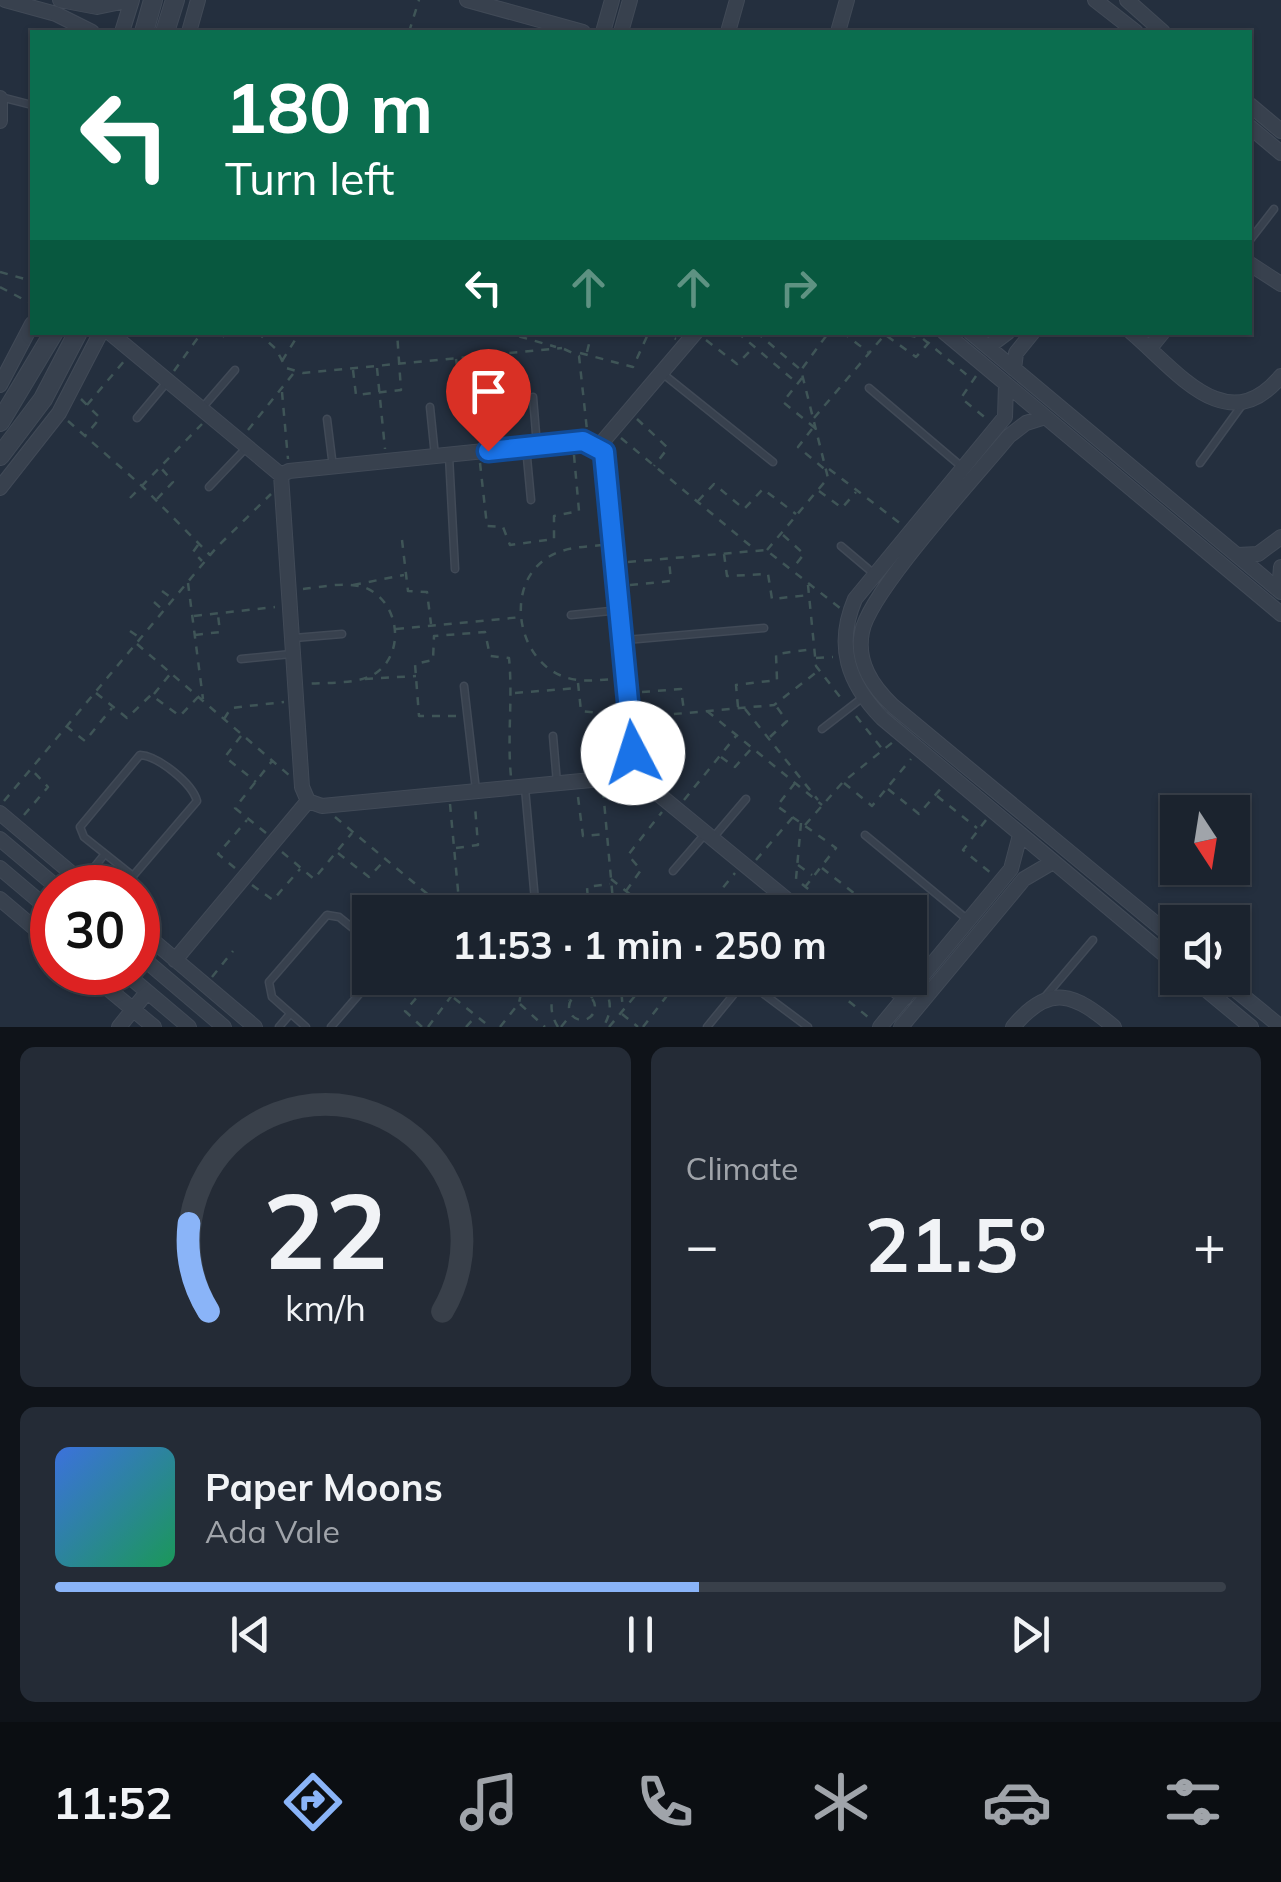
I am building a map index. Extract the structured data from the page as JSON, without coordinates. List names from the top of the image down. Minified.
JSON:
{"north":"bottom","page":{"turn":["180 m","Turn left"],"limit":"30","trip":"11:53 · 1 min · 250 m","tile":"Climate","heat":["−","21.5°","+"],"song":["Paper Moons","Ada Vale"],"tabs":"11:52","gauge":["22","km/h"]}}
